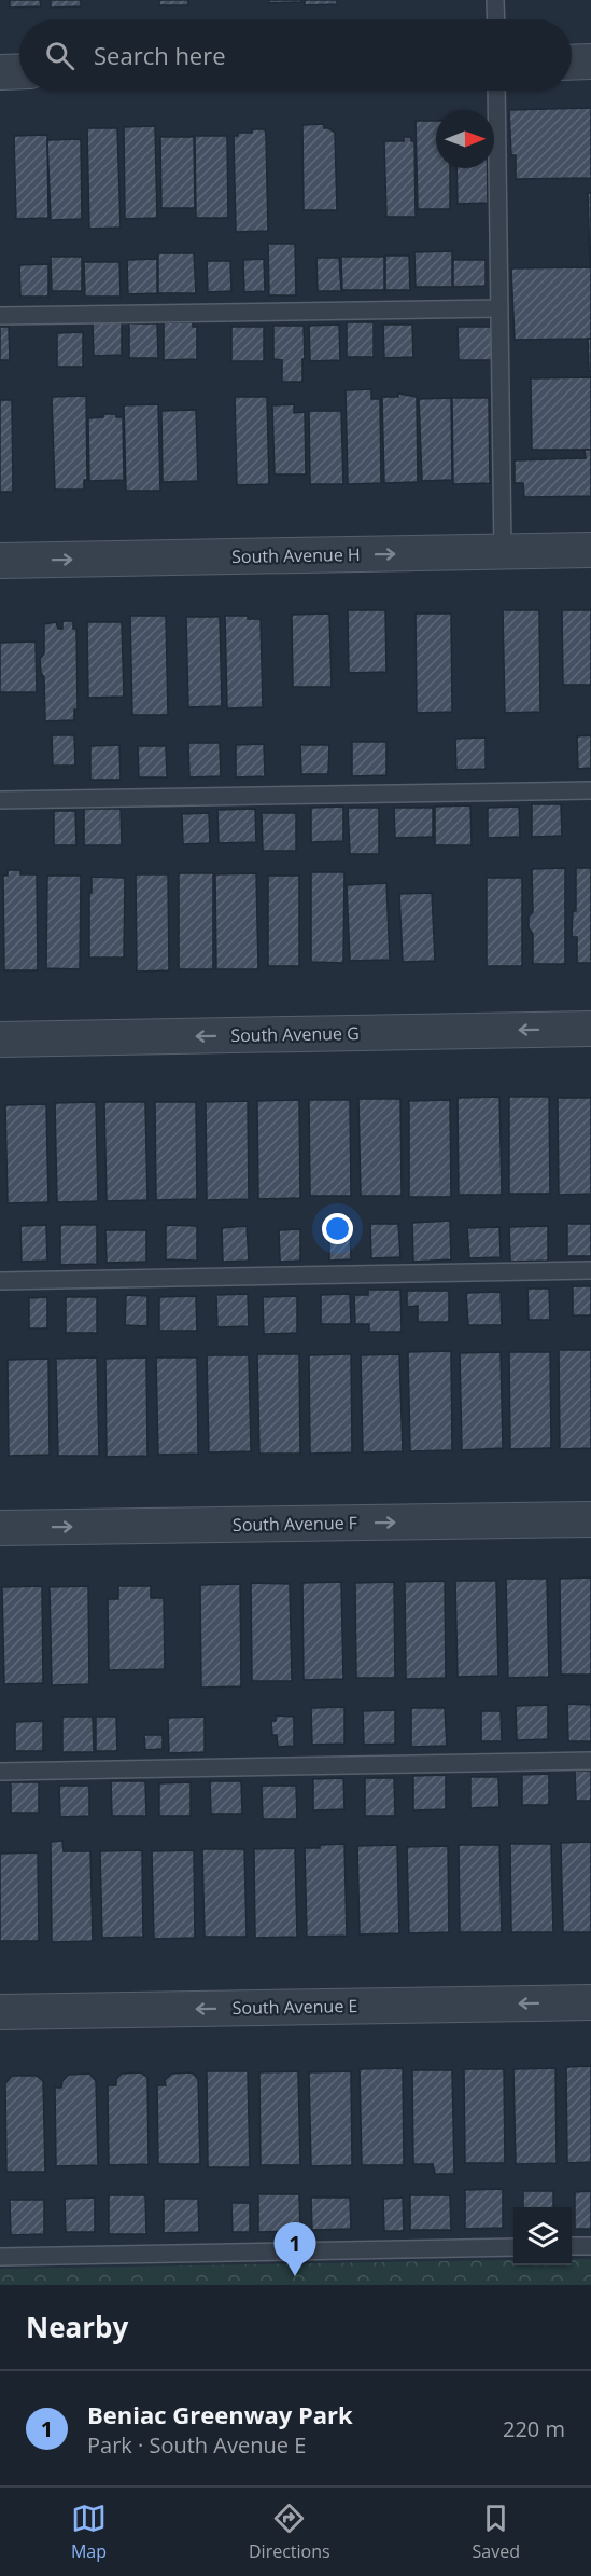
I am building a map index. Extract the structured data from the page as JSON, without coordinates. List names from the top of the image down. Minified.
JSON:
{"streets":{"street":["South Avenue H","South Avenue G","South Avenue F","South Avenue E"]},"one_way":["South Avenue H","South Avenue G","South Avenue F","South Avenue E"],"north":"right","page":{"search":"Search here","pins":"1","heading":"Nearby","list":[{"mark":"1","name":"Beniac Greenway Park","note":"Park · South Avenue E","value":"220 m"}],"nav":["Map","Directions","Saved"]}}
